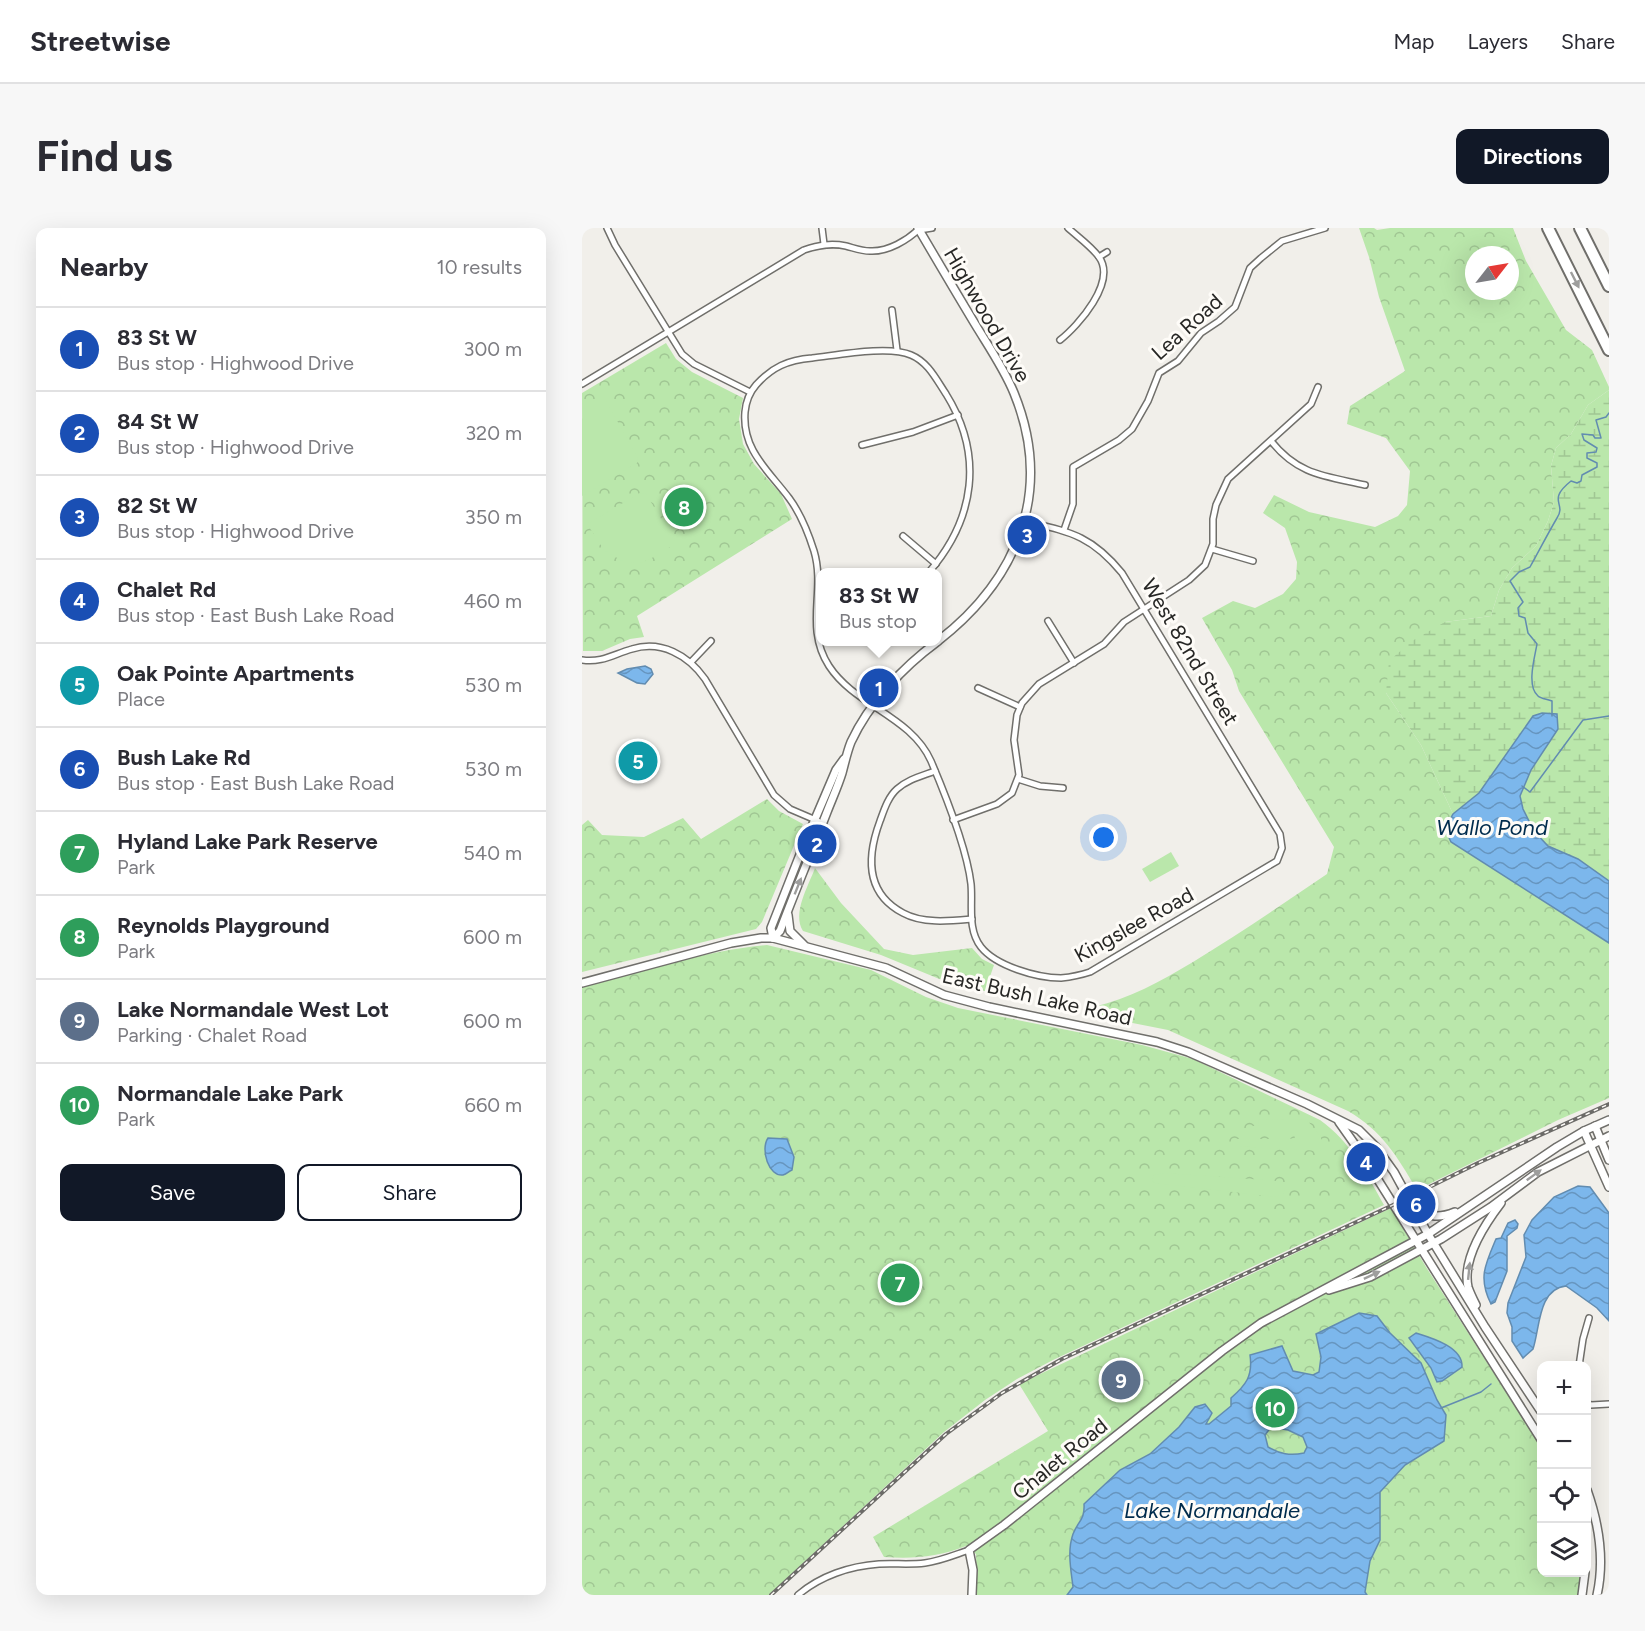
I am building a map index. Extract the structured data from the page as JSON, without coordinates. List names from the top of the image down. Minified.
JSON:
{"streets":{"street":["Highwood Drive","Lea Road","West 82nd Street","Kingslee Road","East Bush Lake Road","Chalet Road"]},"crossings":[["Highwood Drive","West 82nd Street"],["Highwood Drive","East Bush Lake Road"],["Lea Road","West 82nd Street"],["West 82nd Street","Kingslee Road"],["East Bush Lake Road","Chalet Road"]],"water":["Wallo Pond","Lake Normandale"],"north":"top right","page":{"header":"Streetwise","nav":["Map","Layers","Share"],"buttons":["Directions",["Save","Share"]],"title":"Find us","heading":["Nearby","10 results"],"list":[{"mark":"1","name":"83 St W","note":"Bus stop · Highwood Drive","value":"300 m"},{"mark":"2","name":"84 St W","note":"Bus stop · Highwood Drive","value":"320 m"},{"mark":"3","name":"82 St W","note":"Bus stop · Highwood Drive","value":"350 m"},{"mark":"4","name":"Chalet Rd","note":"Bus stop · East Bush Lake Road","value":"460 m"},{"mark":"5","name":"Oak Pointe Apartments","note":"Place","value":"530 m"},{"mark":"6","name":"Bush Lake Rd","note":"Bus stop · East Bush Lake Road","value":"530 m"},{"mark":"7","name":"Hyland Lake Park Reserve","note":"Park","value":"540 m"},{"mark":"8","name":"Reynolds Playground","note":"Park","value":"600 m"},{"mark":"9","name":"Lake Normandale West Lot","note":"Parking · Chalet Road","value":"600 m"},{"mark":"10","name":"Normandale Lake Park","note":"Park","value":"660 m"}],"pins":["8","3","1","5","2","4","6","7","9","10"],"popup":["83 St W","Bus stop"],"map_buttons":["+","−"]}}
